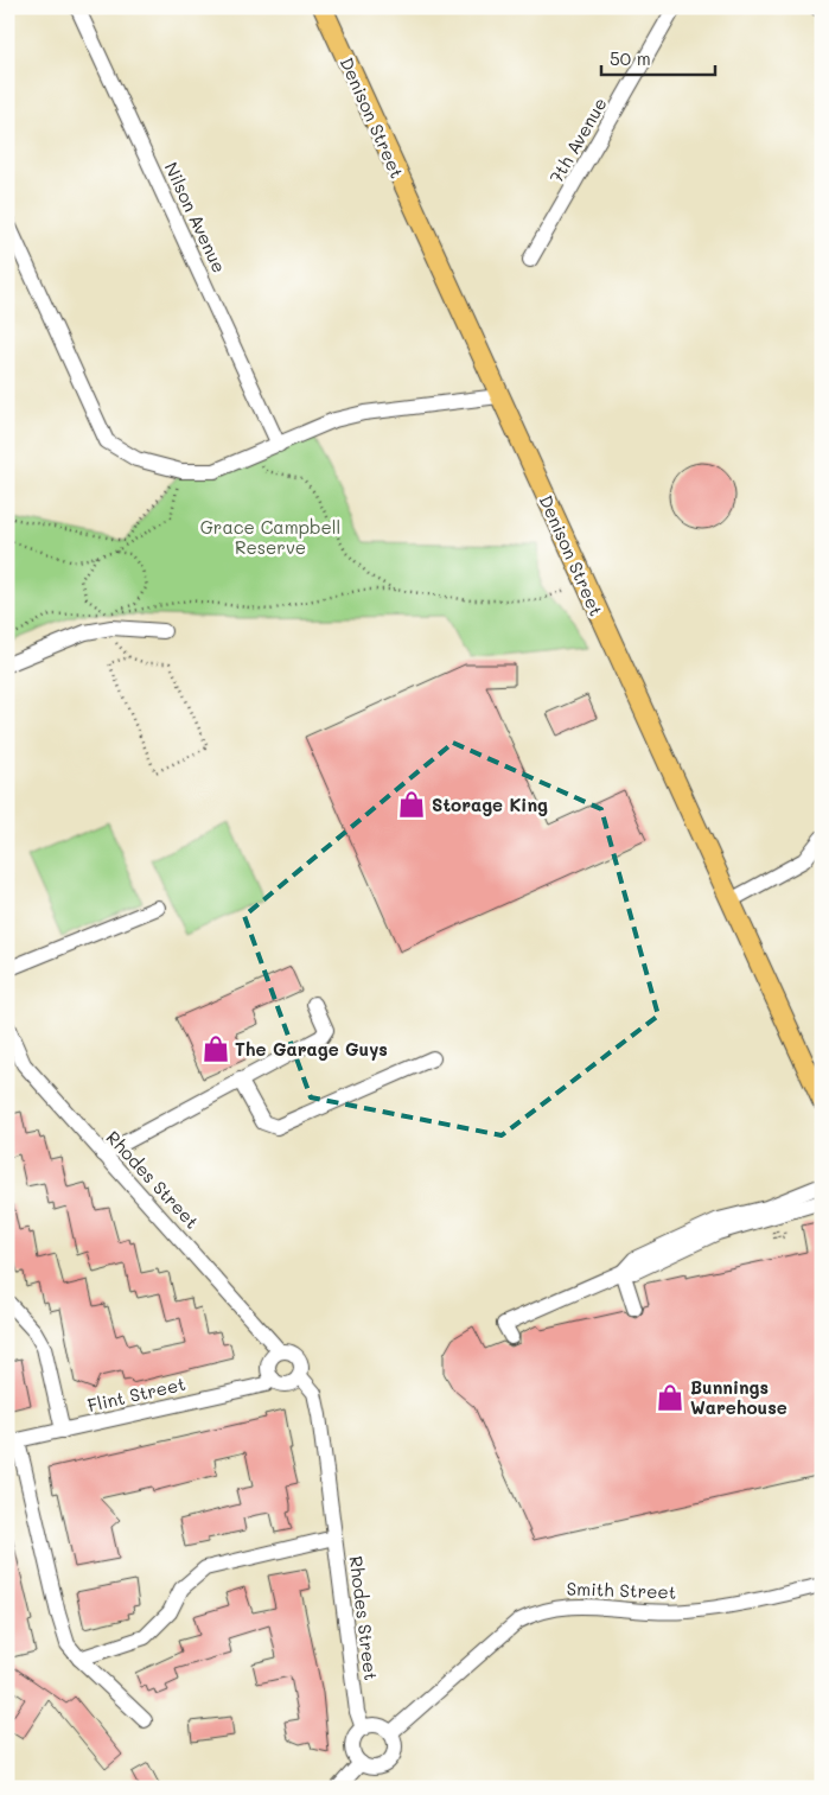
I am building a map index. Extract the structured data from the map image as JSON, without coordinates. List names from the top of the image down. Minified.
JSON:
{"streets":{"main road":["Denison Street"],"street":["7th Avenue","Nilson Avenue","Rhodes Street","Flint Street","Smith Street"]},"crossings":[["Rhodes Street","Flint Street"],["Rhodes Street","Smith Street"]],"parks":["Grace Campbell Reserve"],"places":{"shop":["Storage King","The Garage Guys","Bunnings Warehouse"]},"scale_bar":"50 m"}
